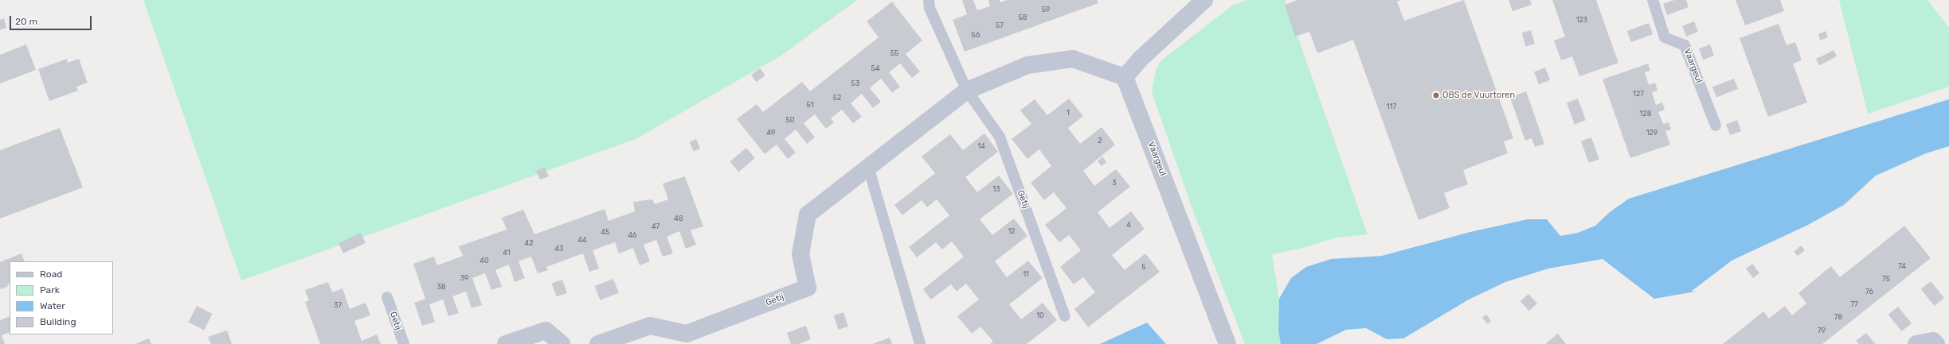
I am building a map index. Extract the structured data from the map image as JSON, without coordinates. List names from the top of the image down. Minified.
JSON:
{"streets":{"street":["Vaargeul","Getij"]},"crossings":[["Vaargeul","Getij"]],"places":["OBS de Vuurtoren"],"house_numbers":["59","58","123","57","56","55","54","53","127","52","51","117","1","128","50","49","129","2","14","3","13","48","4","47","12","45","46","44","42","43","41","40","74","5","11","39","75","38","76","77","37","10","78","79"],"legend":["Road","Park","Water","Building"],"scale_bar":"20 m"}
